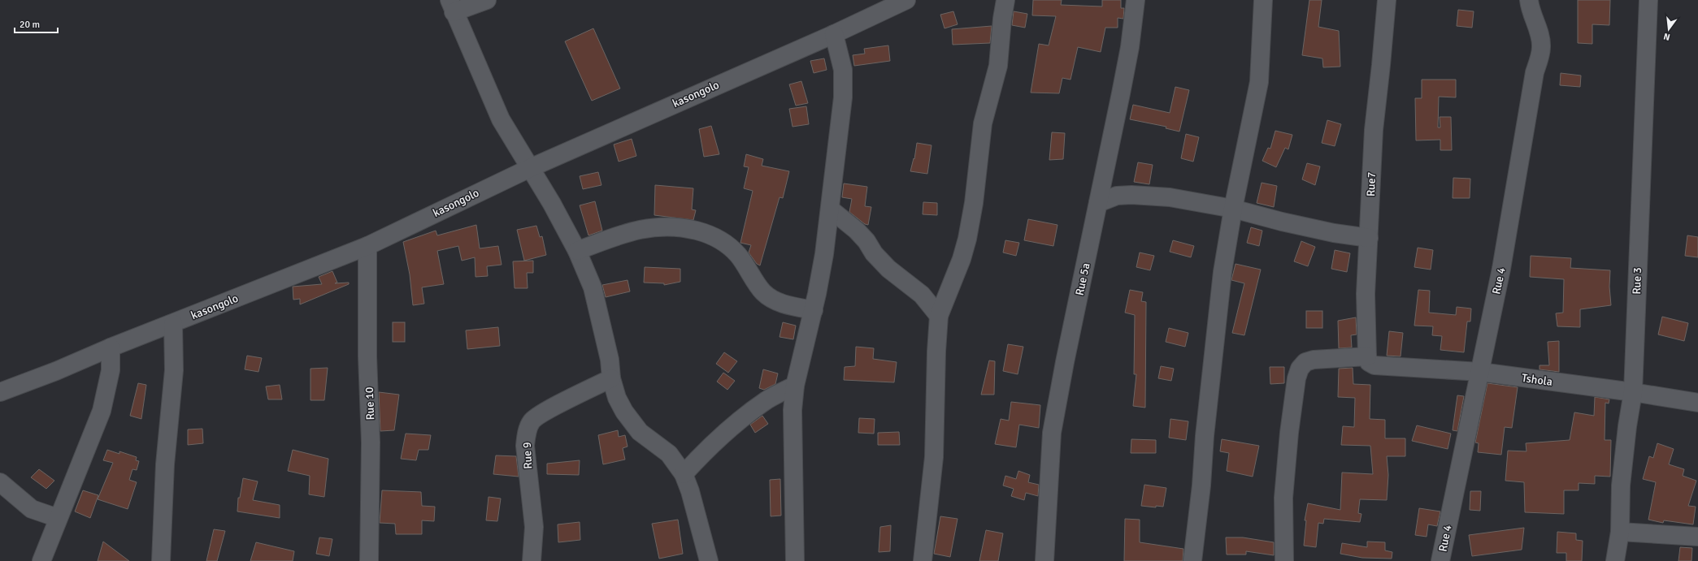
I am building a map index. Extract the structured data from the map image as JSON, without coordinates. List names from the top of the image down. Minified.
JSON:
{"streets":{"street":["kasongolo","Rue7","Rue 5a","Rue 4","Rue 3","Tshola","Rue 10","Rue 9"]},"crossings":[["kasongolo","Rue 10"],["Rue7","Tshola"],["Rue 4","Tshola"],["Rue 3","Tshola"]],"scale_bar":"20 m","north":"bottom"}
